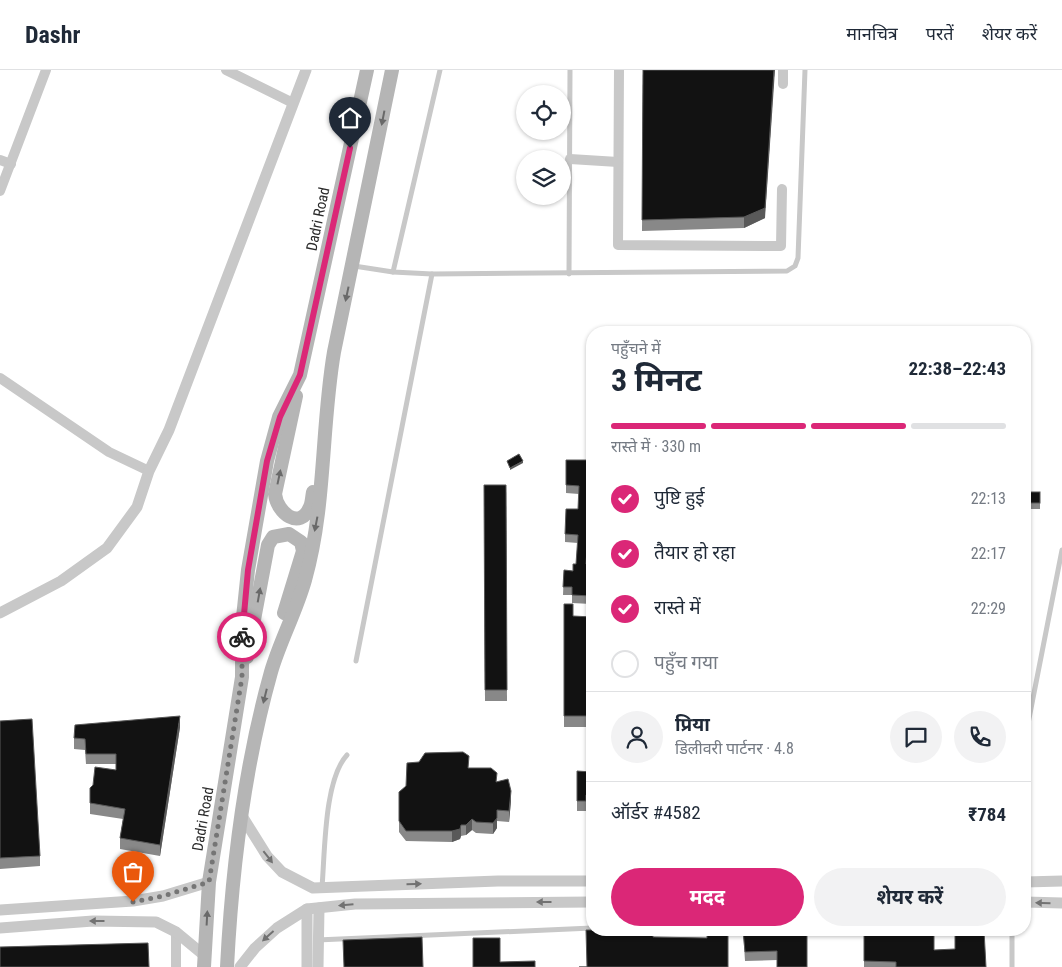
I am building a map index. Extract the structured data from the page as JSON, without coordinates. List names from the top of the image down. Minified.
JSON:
{"streets":{"main road":["Dadri Road"]},"page":{"header":"Dashr","nav":["मानचित्र","परतें","शेयर करें"],"heading":["3 मिनट","पहुँचने में","22:38–22:43"],"panel":["प्रिया","डिलीवरी पार्टनर · 4.8","ऑर्डर #4582","₹784"],"bar":"रास्ते में · 330 m","list":[["पुष्टि हुई","22:13"],["तैयार हो रहा","22:17"],["रास्ते में","22:29"],"पहुँच गया"],"buttons":["मदद","शेयर करें"]}}
